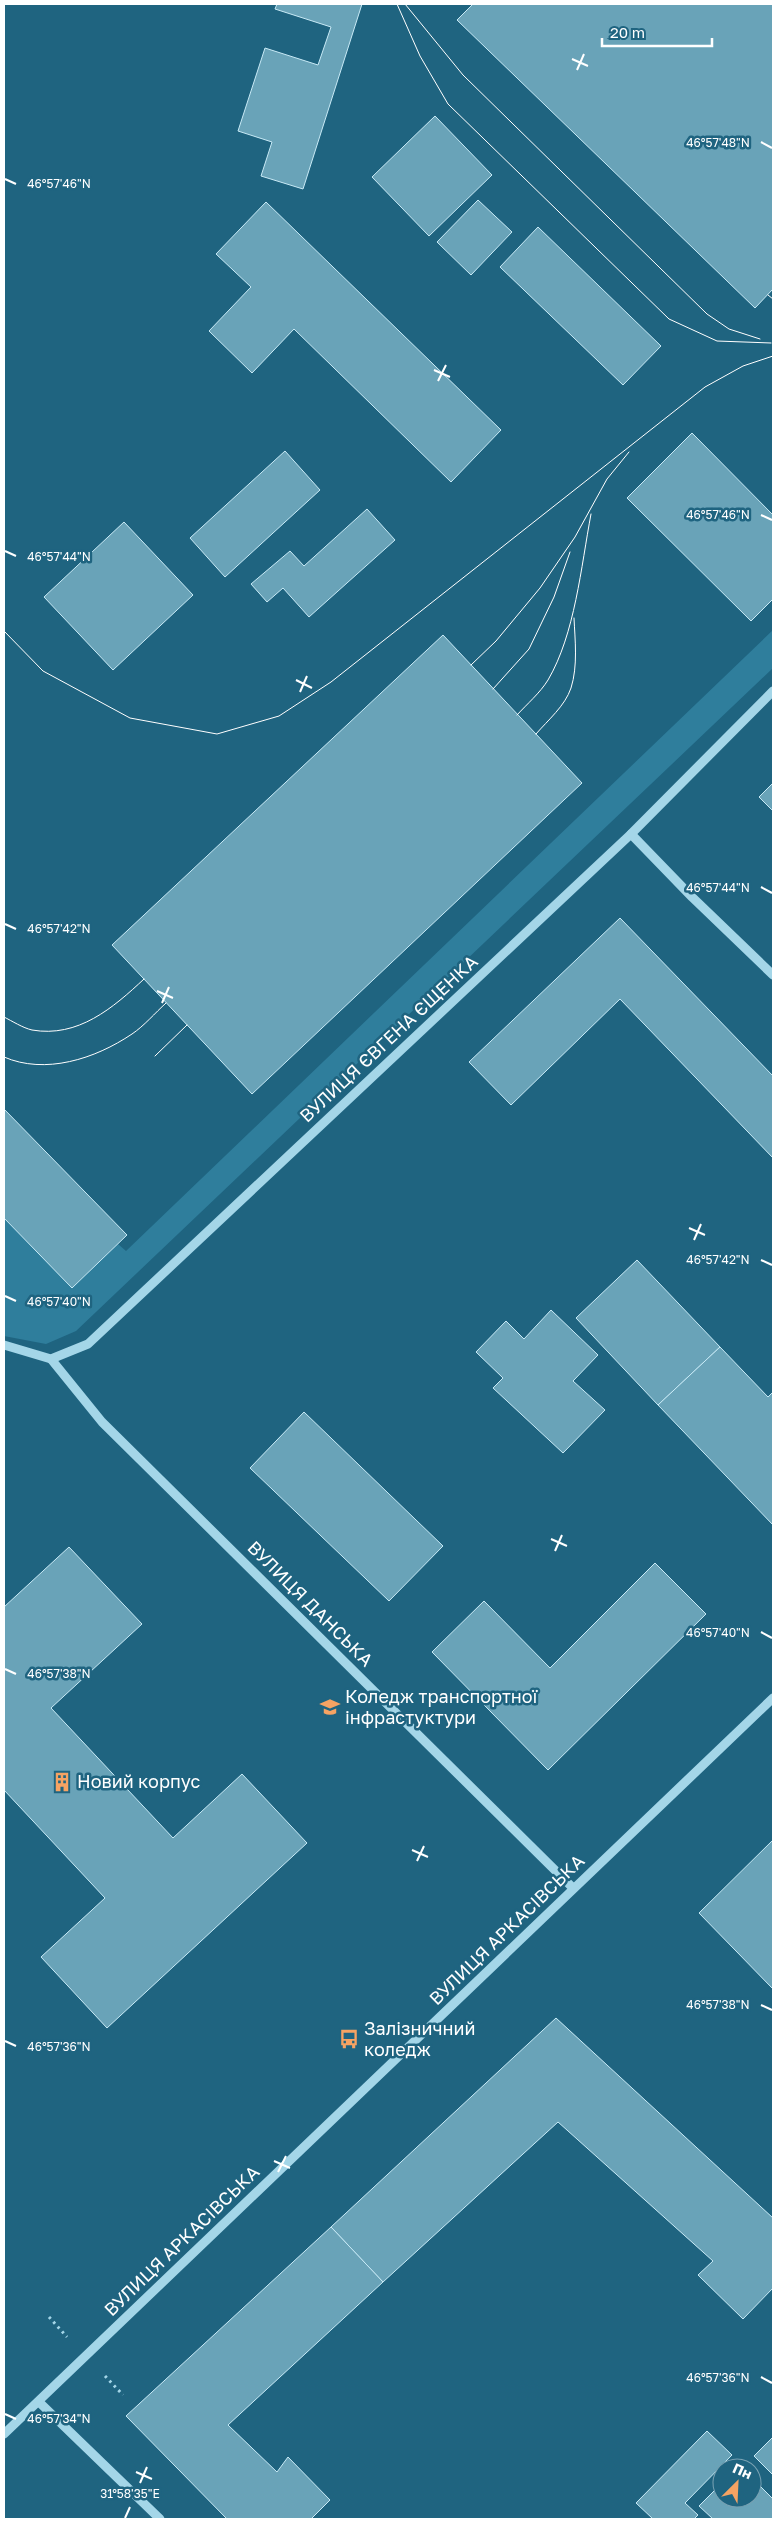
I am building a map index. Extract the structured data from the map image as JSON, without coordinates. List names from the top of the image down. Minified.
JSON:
{"streets":{"street":["ВУЛИЦЯ ЄВГЕНА ЄЩЕНКА","ВУЛИЦЯ ДАНСЬКА","ВУЛИЦЯ АРКАСІВСЬКА"]},"crossings":[["ВУЛИЦЯ ЄВГЕНА ЄЩЕНКА","ВУЛИЦЯ ДАНСЬКА"],["ВУЛИЦЯ ДАНСЬКА","ВУЛИЦЯ АРКАСІВСЬКА"]],"places":{"school or university":["Коледж транспортної інфрастуктури"],"building":["Новий корпус"],"bus stop":["Залізничний коледж"]},"scale_bar":"20 m","north":"top right","coordinates":["46°57'48\"N","46°57'46\"N","46°57'44\"N","46°57'42\"N","46°57'40\"N","46°57'38\"N","46°57'36\"N","46°57'34\"N","31°58'35\"E"]}
